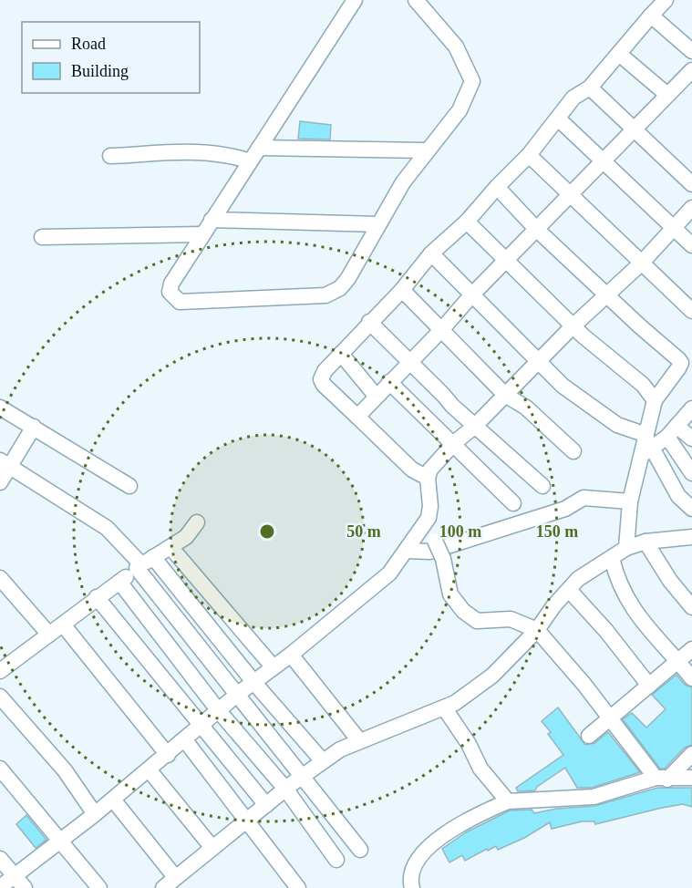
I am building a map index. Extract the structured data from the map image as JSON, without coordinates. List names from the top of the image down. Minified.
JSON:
{"legend":["Road","Building"],"rings":["50 m","100 m","150 m"]}
